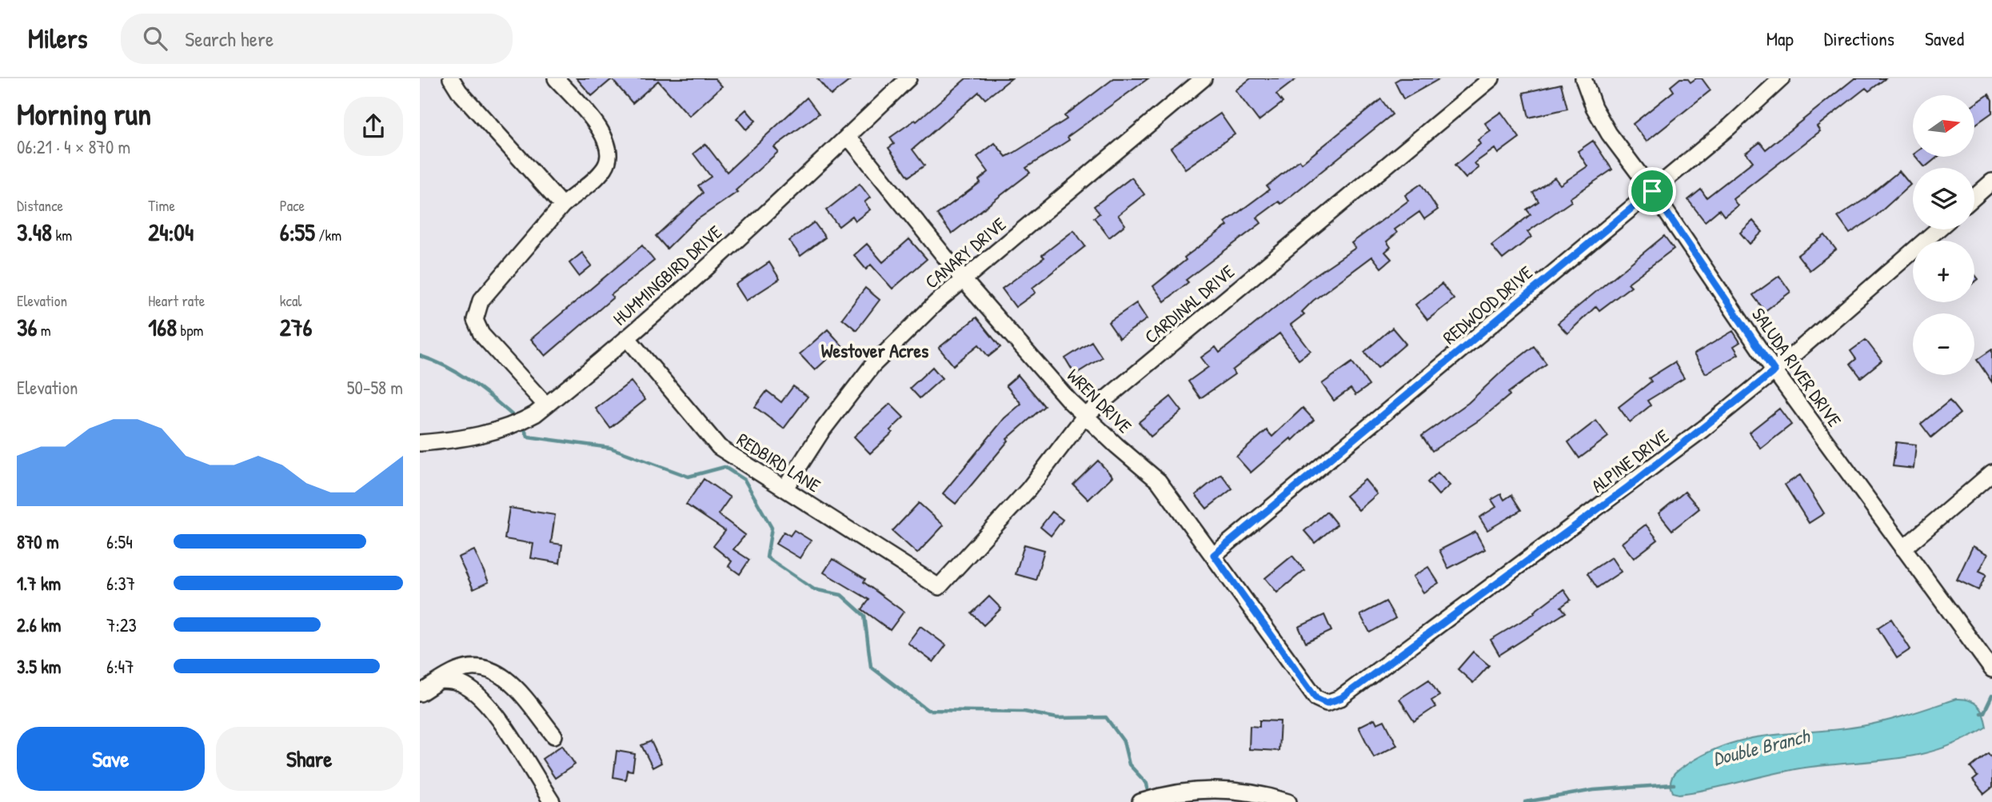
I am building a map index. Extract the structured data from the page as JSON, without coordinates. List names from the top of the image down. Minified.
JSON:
{"streets":{"street":["CANARY DRIVE","HUMMINGBIRD DRIVE","CARDINAL DRIVE","REDWOOD DRIVE","SALUDA RIVER DRIVE","WREN DRIVE","ALPINE DRIVE","REDBIRD LANE"]},"crossings":[["CANARY DRIVE","WREN DRIVE"],["CANARY DRIVE","REDBIRD LANE"],["HUMMINGBIRD DRIVE","WREN DRIVE"],["HUMMINGBIRD DRIVE","REDBIRD LANE"],["CARDINAL DRIVE","WREN DRIVE"],["CARDINAL DRIVE","REDBIRD LANE"],["REDWOOD DRIVE","SALUDA RIVER DRIVE"],["REDWOOD DRIVE","WREN DRIVE"],["SALUDA RIVER DRIVE","ALPINE DRIVE"],["WREN DRIVE","ALPINE DRIVE"]],"districts":["Westover Acres"],"water":["Double Branch"],"north":"right","page":{"header":"Milers","search":"Search here","nav":["Map","Directions","Saved"],"heading":["Morning run","06:21 · 4 × 870 m"],"map_buttons":["+","−"],"stats":[["Distance","3.48 km"],["Time","24:04"],["Pace","6:55 /km"],["Elevation","36 m"],["Heart rate","168 bpm"],["kcal","276"]],"chart":["Elevation","50–58 m"],"list":[{"name":"870 m","note":"6:54"},{"name":"1.7 km","note":"6:37"},{"name":"2.6 km","note":"7:23"},{"name":"3.5 km","note":"6:47"}],"buttons":["Save","Share"]}}
